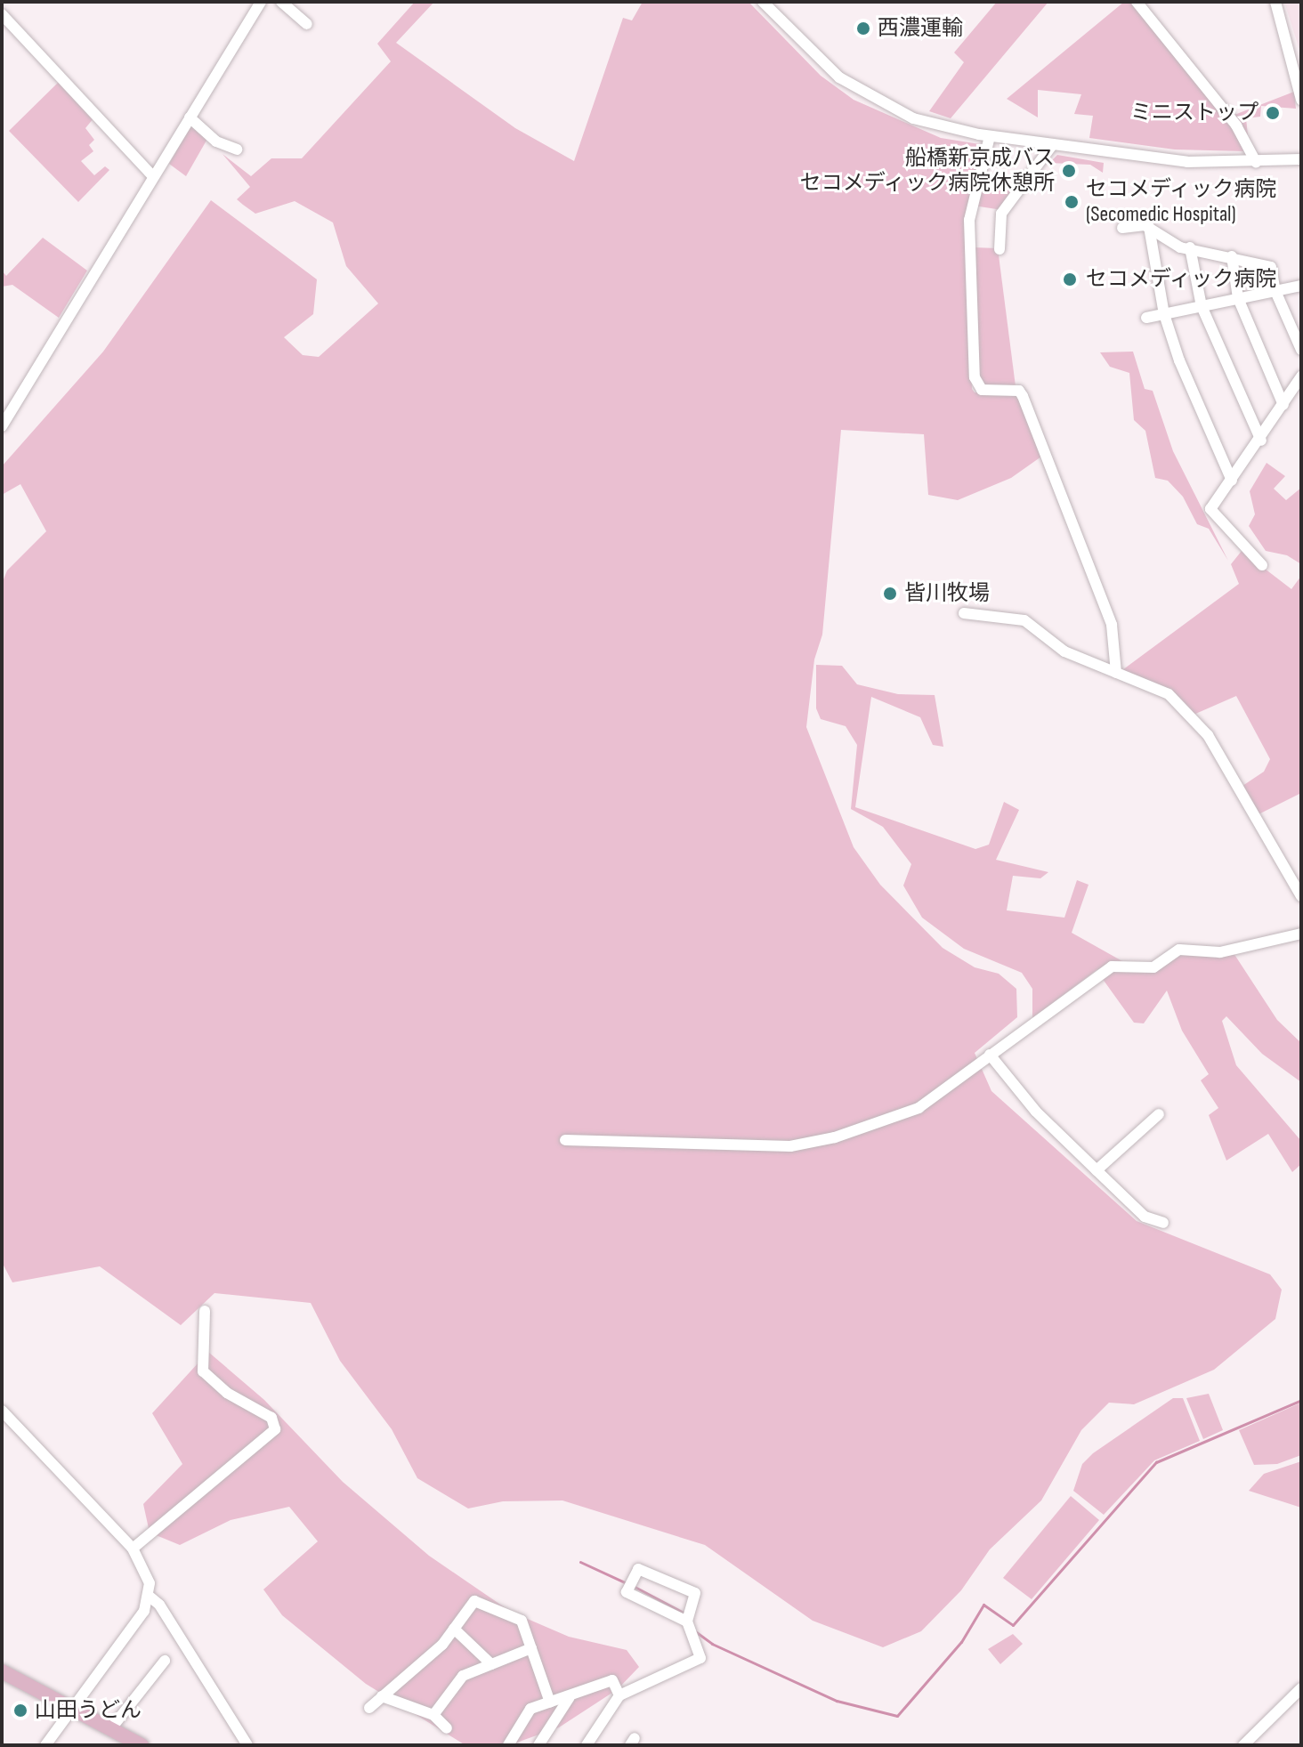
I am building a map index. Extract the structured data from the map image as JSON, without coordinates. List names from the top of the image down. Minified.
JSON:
{"places":["西濃運輸","ミニストップ","船橋新京成バス セコメディック病院休憩所","セコメディック病院 (Secomedic Hospital)","セコメディック病院","皆川牧場","山田うどん"]}
